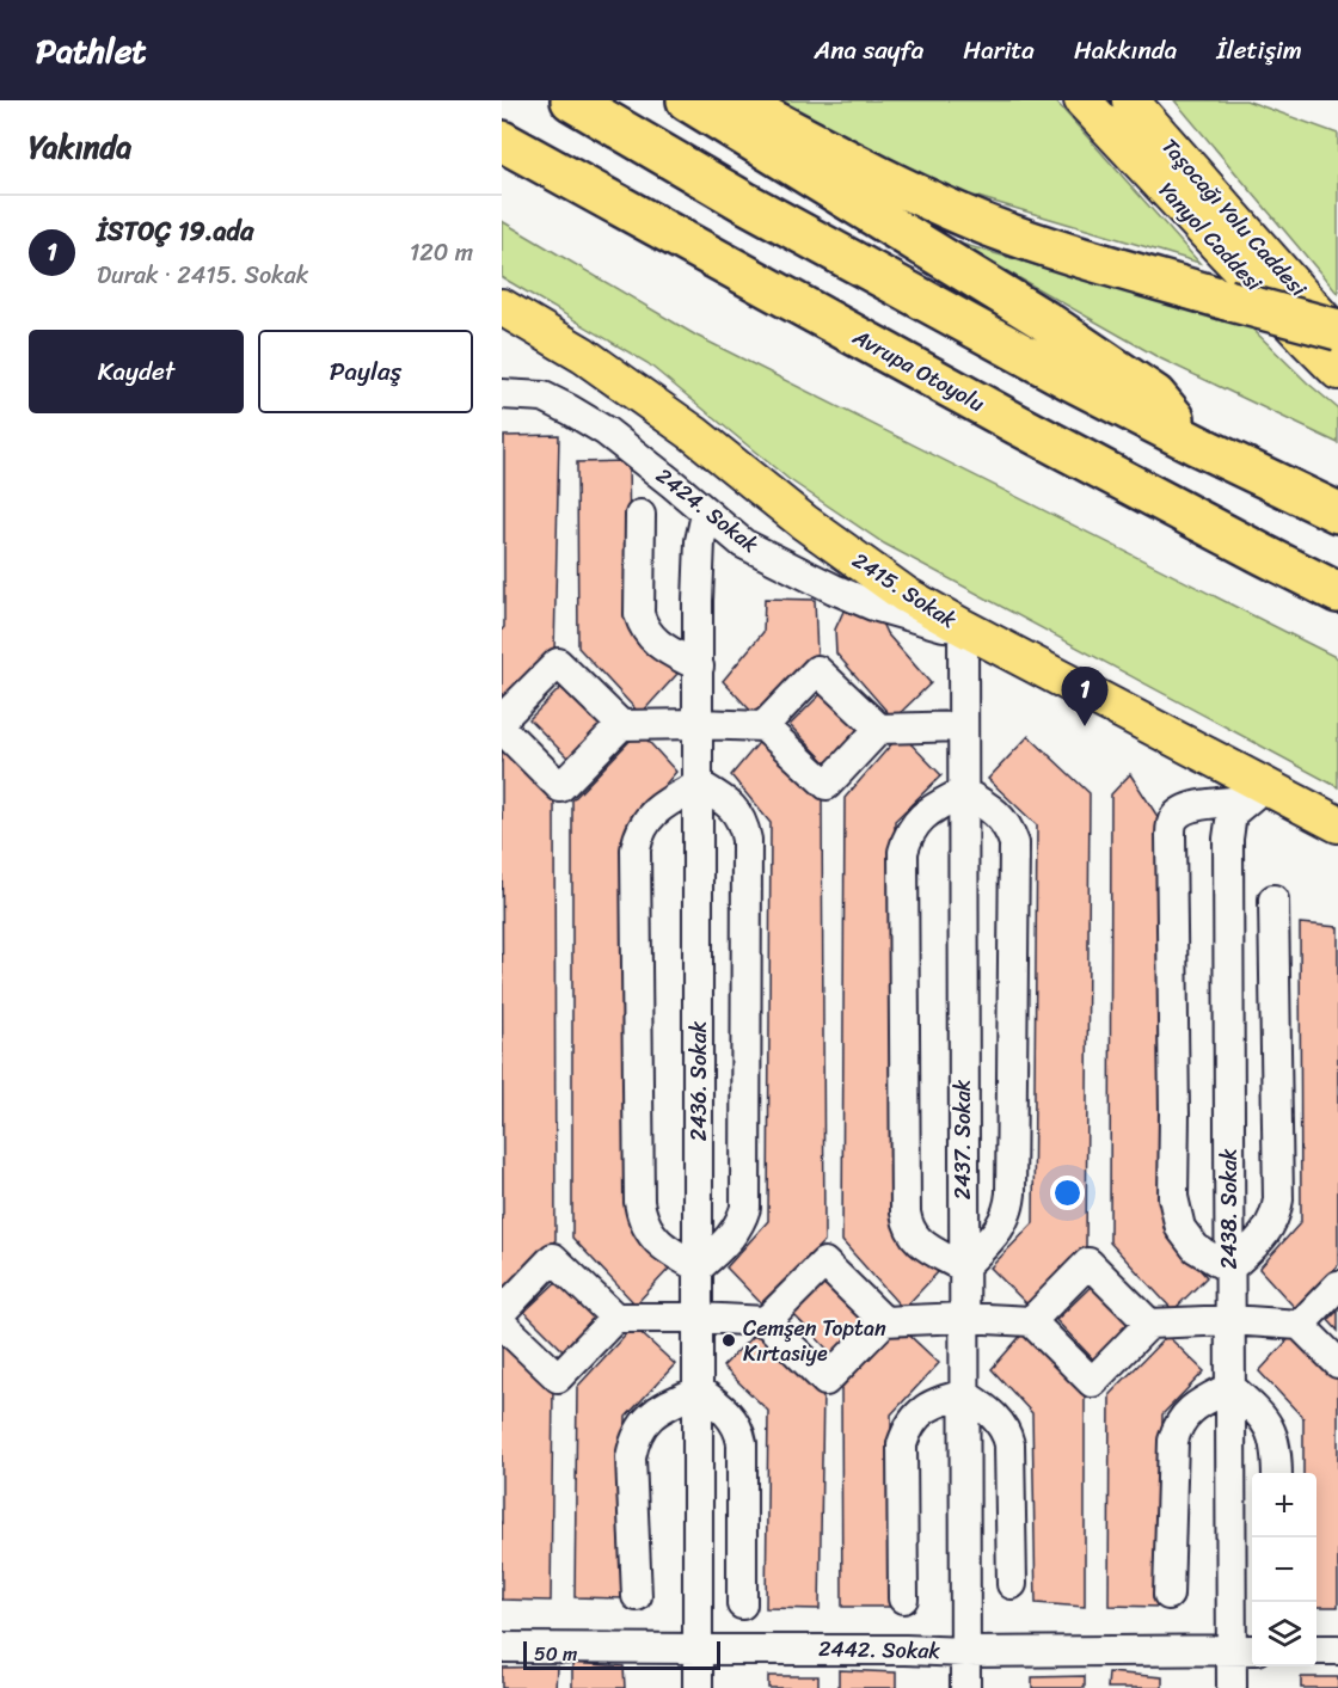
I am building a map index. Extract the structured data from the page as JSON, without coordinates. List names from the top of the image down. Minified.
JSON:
{"streets":{"highway":["Avrupa Otoyolu"],"main road":["Taşocağı Yolu Caddesi","Yanyol Caddesi","2415. Sokak"],"street":["2424. Sokak","2436. Sokak","2437. Sokak","2438. Sokak","2442. Sokak"]},"crossings":[["2424. Sokak","2415. Sokak"],["2424. Sokak","2436. Sokak"],["2424. Sokak","2437. Sokak"],["2415. Sokak","2437. Sokak"],["2415. Sokak","2438. Sokak"],["2436. Sokak","2442. Sokak"],["2437. Sokak","2442. Sokak"],["2438. Sokak","2442. Sokak"]],"places":["Cemşen Toptan Kırtasiye"],"scale_bar":"50 m","page":{"header":"Pathlet","nav":["Ana sayfa","Harita","Hakkında","İletişim"],"heading":"Yakında","list":[{"mark":"1","name":"İSTOÇ 19.ada","note":"Durak · 2415. Sokak","value":"120 m"}],"buttons":["Kaydet","Paylaş"],"pins":"1","map_buttons":["+","−"],"scale":"50 m"}}
